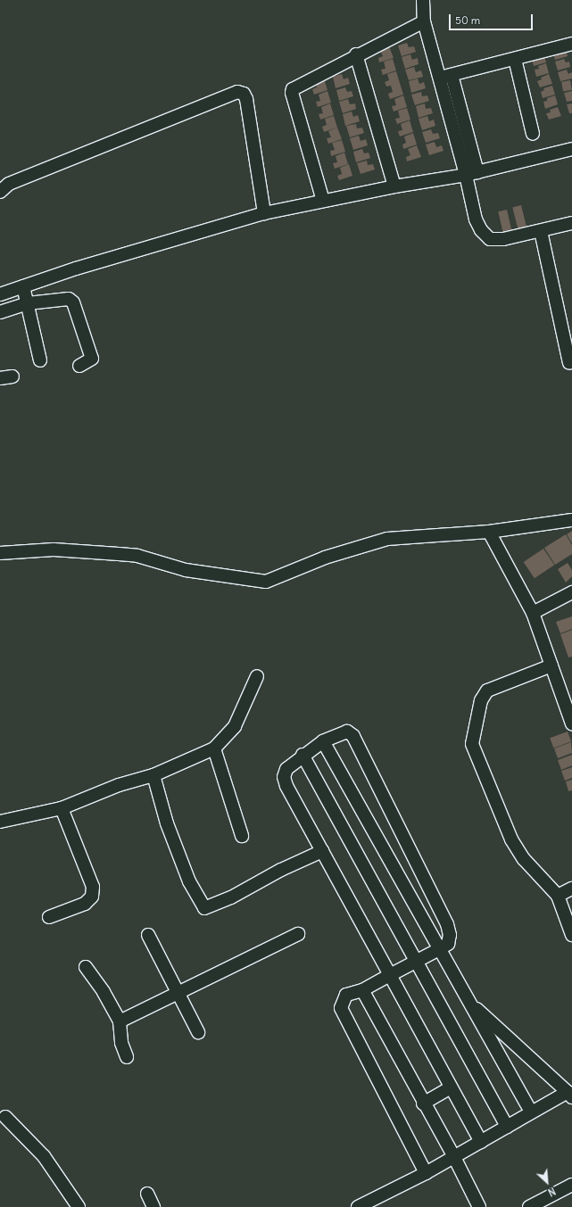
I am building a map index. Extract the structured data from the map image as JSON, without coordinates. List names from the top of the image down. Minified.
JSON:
{"scale_bar":"50 m","north":"bottom right"}
